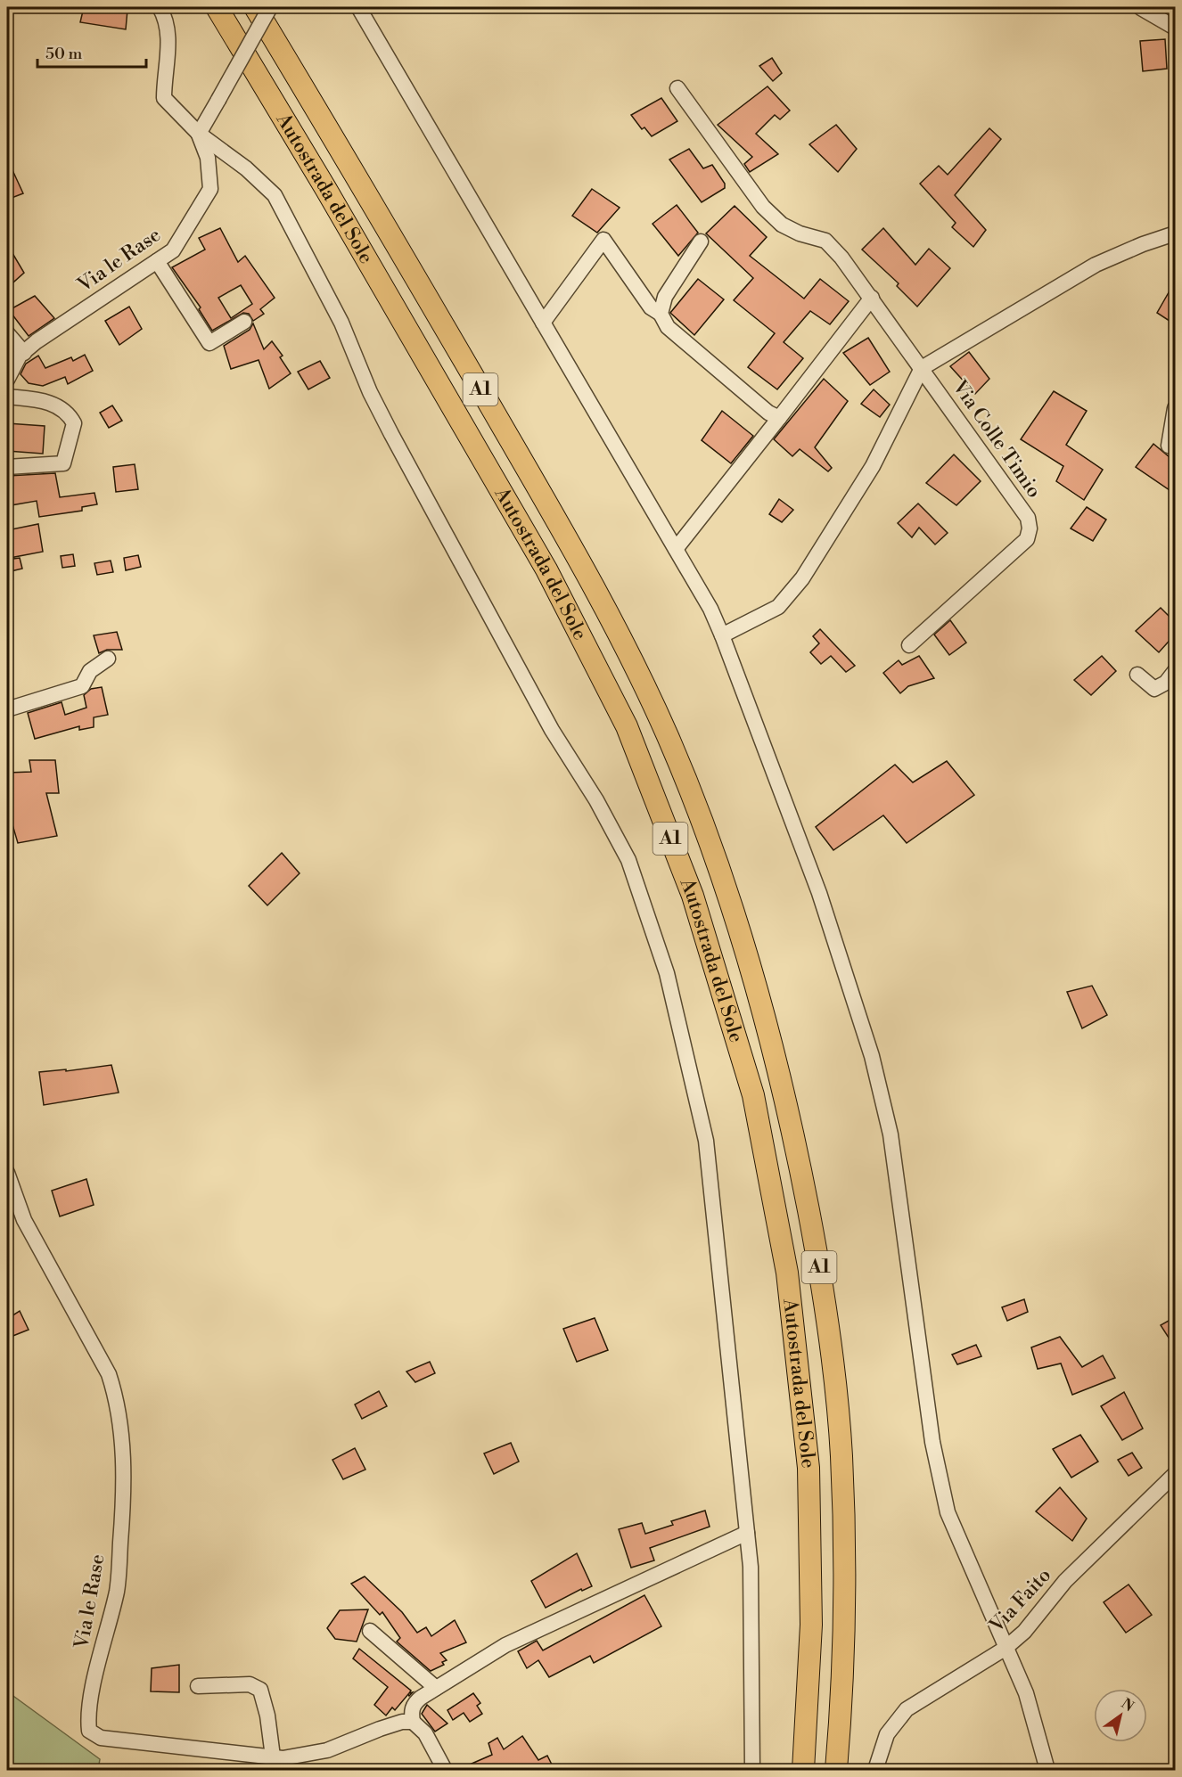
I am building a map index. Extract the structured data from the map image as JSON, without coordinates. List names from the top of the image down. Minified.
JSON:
{"streets":{"highway":["Autostrada del Sole","A1"],"street":["Via le Rase","Via Colle Timio","Via Faito"]},"scale_bar":"50 m","north":"top right"}
